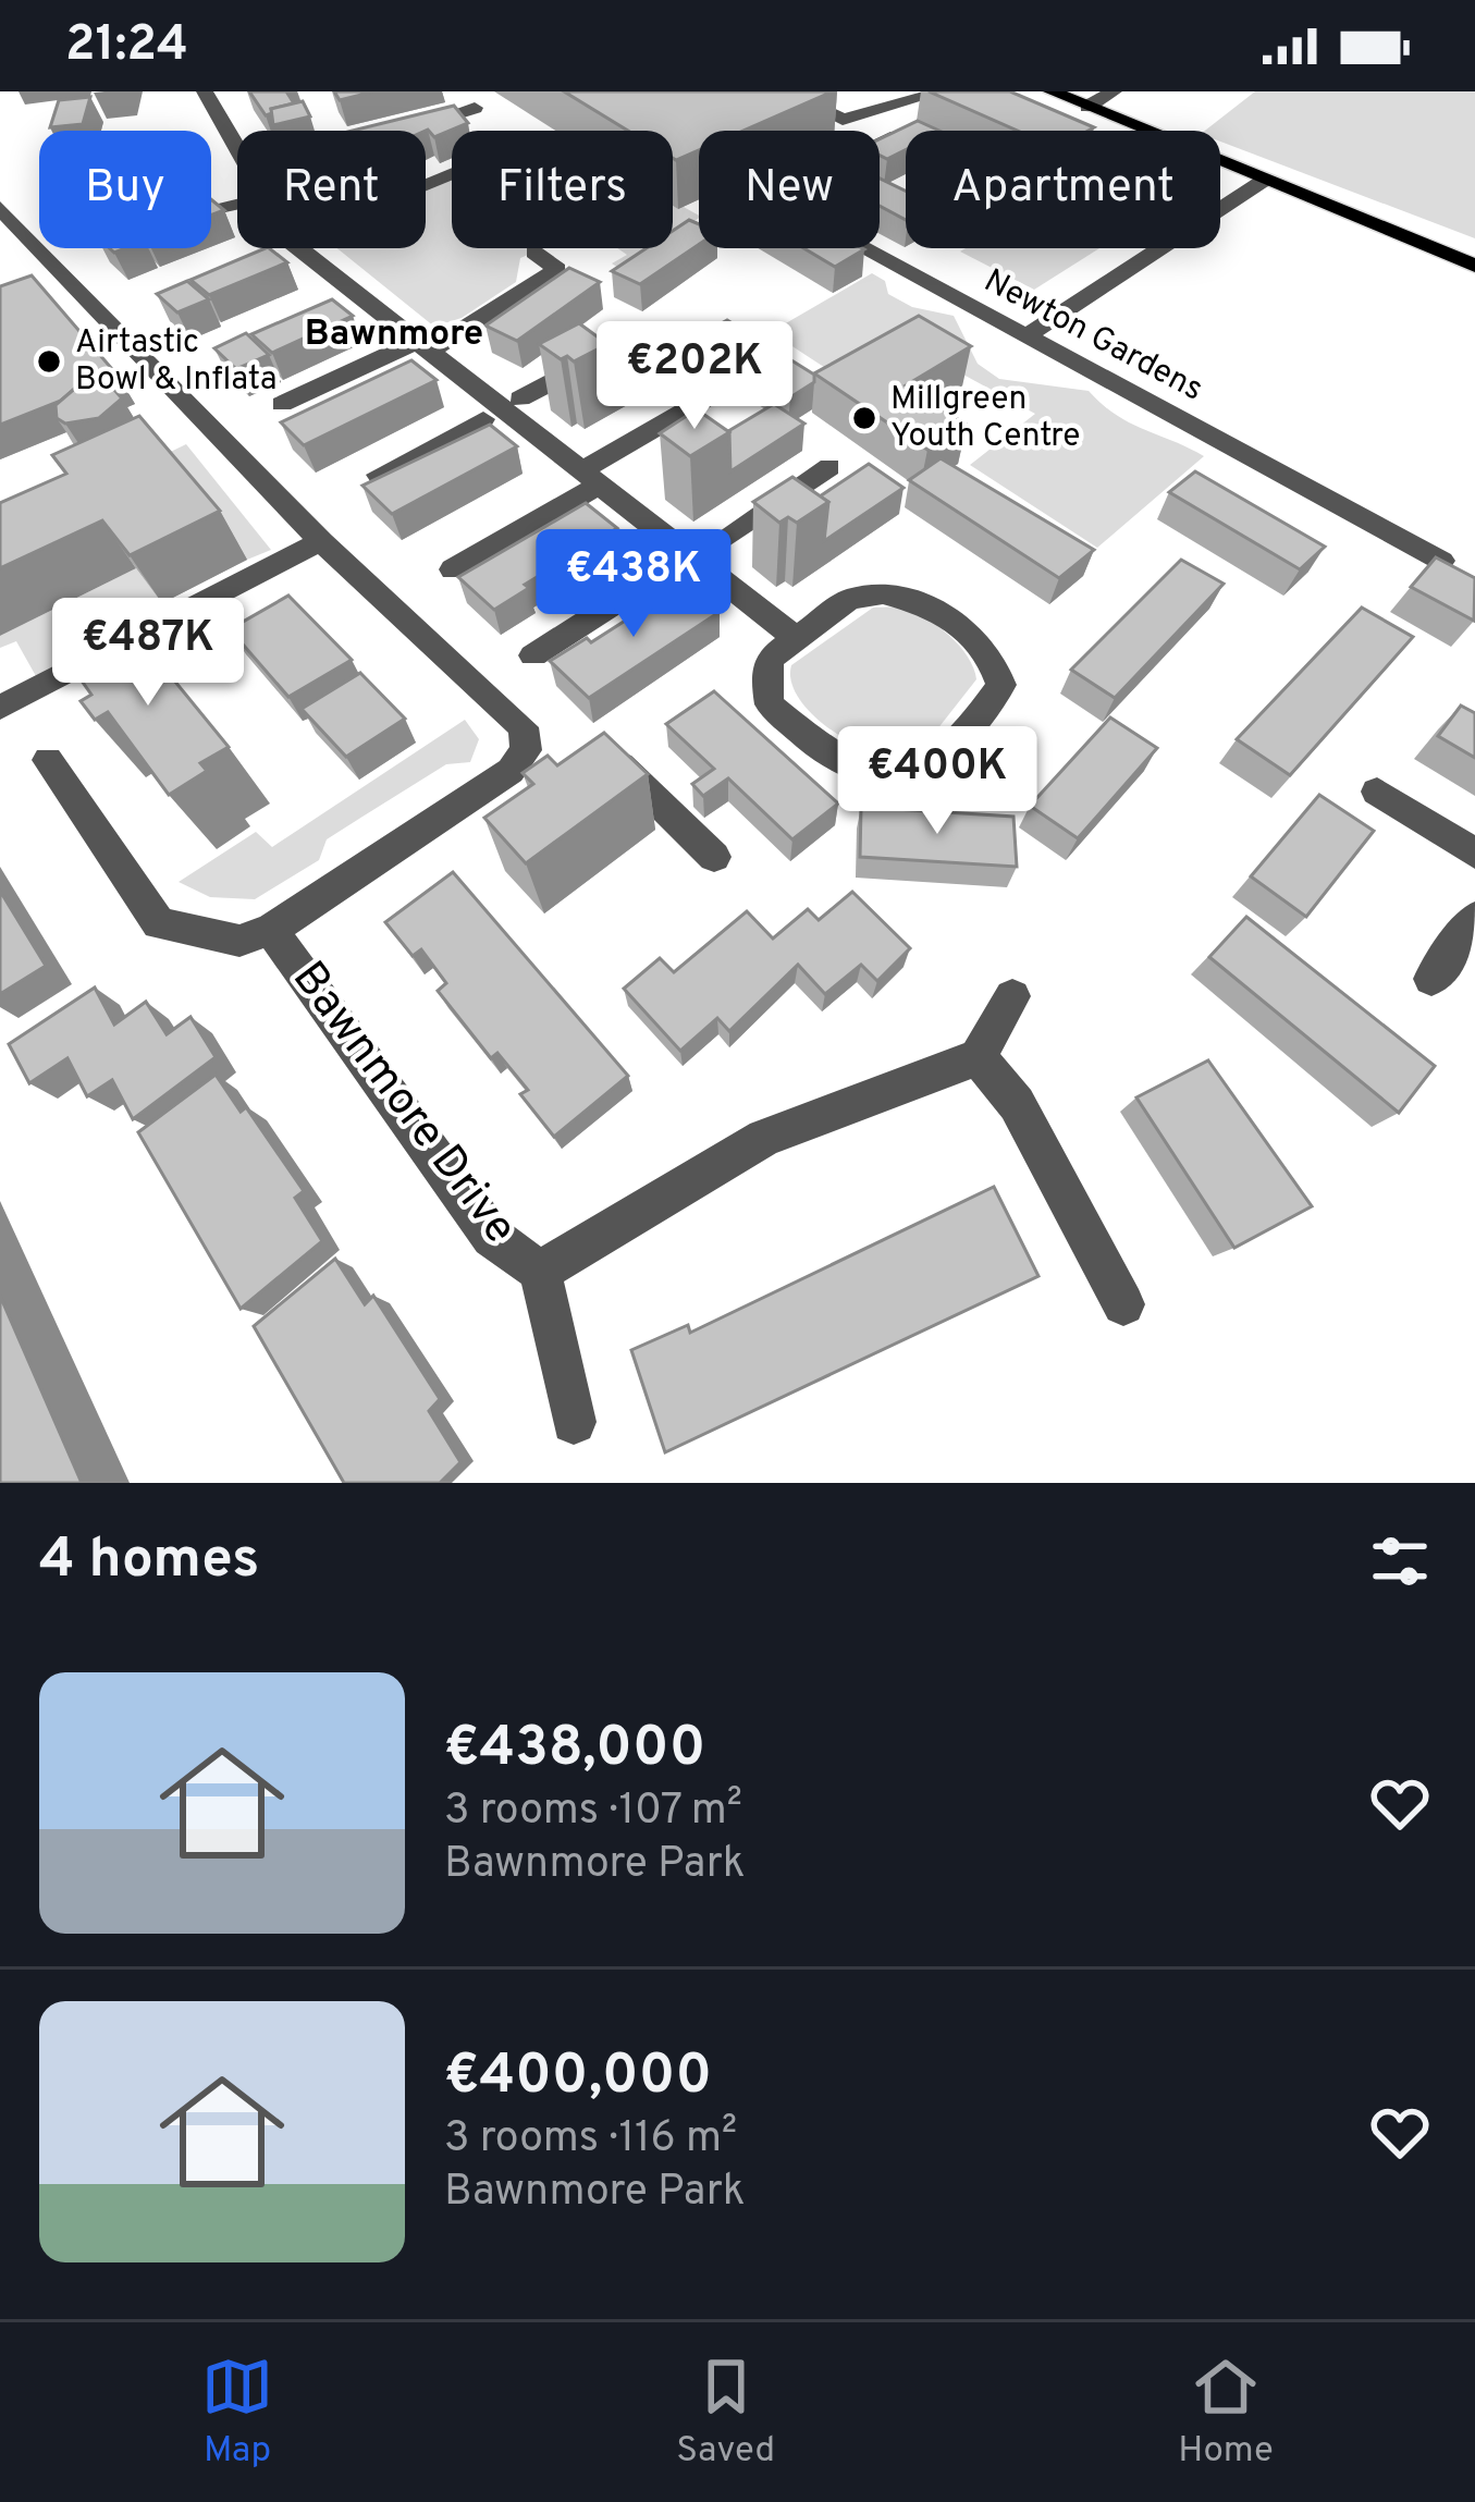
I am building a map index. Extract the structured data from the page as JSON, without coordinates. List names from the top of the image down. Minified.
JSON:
{"streets":{"street":["Newton Gardens","Bawnmore Drive"]},"districts":["Bawnmore"],"places":["Airtastic Bowl & Inflata","Millgreen Youth Centre"],"page":{"status":"21:24","chip":["Buy","Rent","Filters","New","Apartment"],"price":["€202K","€438K","€487K","€400K"],"heading":"4 homes","list":[{"name":"€438,000","note":"3 rooms · 107 m² · Bawnmore Park"},{"name":"€400,000","note":"3 rooms · 116 m² · Bawnmore Park"}],"tabs":["Map","Saved","Home"]}}
